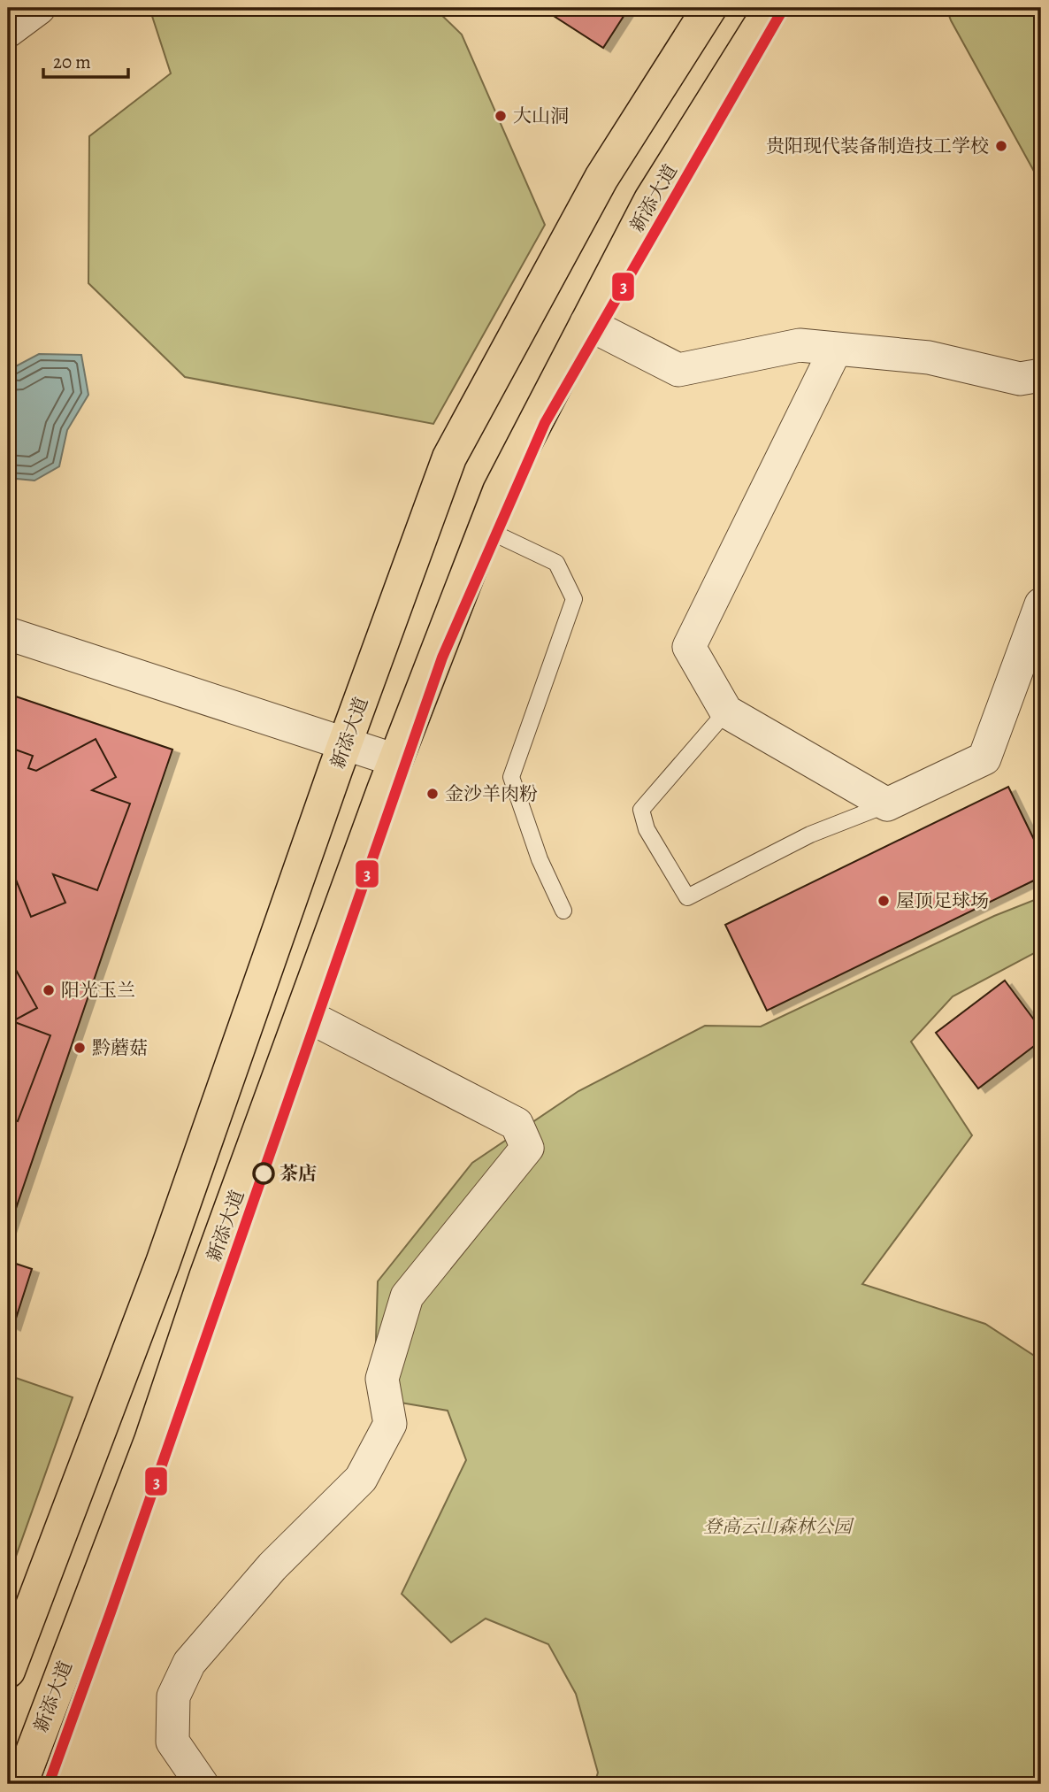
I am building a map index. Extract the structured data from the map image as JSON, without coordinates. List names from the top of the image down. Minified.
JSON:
{"streets":{"main road":["新添大道"]},"parks":["登高云山森林公园"],"places":["大山洞","贵阳现代装备制造技工学校","金沙羊肉粉","屋顶足球场","阳光玉兰","黔蘑菇","茶店"],"lines":["transit line 3"],"scale_bar":"20 m"}
